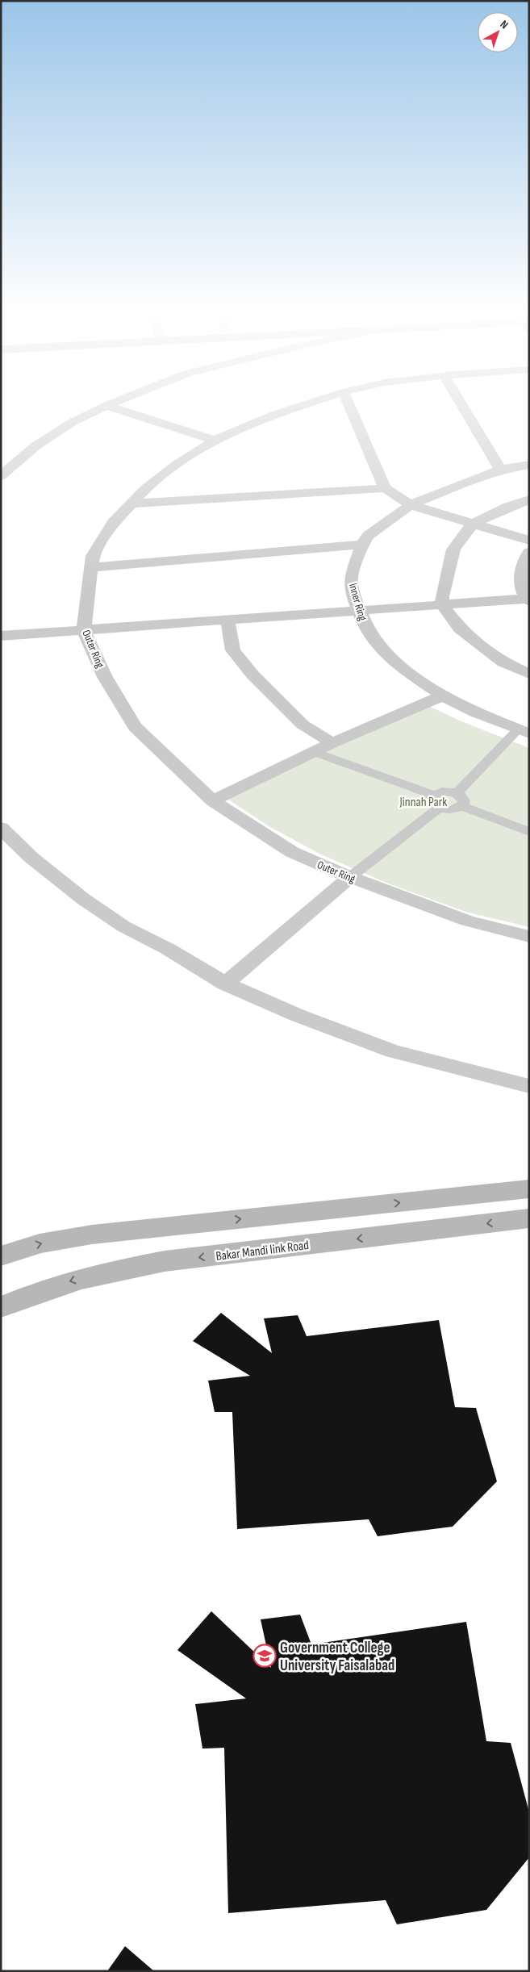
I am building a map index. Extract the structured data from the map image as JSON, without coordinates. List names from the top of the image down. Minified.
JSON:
{"streets":{"main road":["Bakar Mandi link Road"],"street":["Inner Ring","Outer Ring"]},"parks":["Jinnah Park"],"places":{"school or university":["Government College University Faisalabad"]},"north":"top right"}
